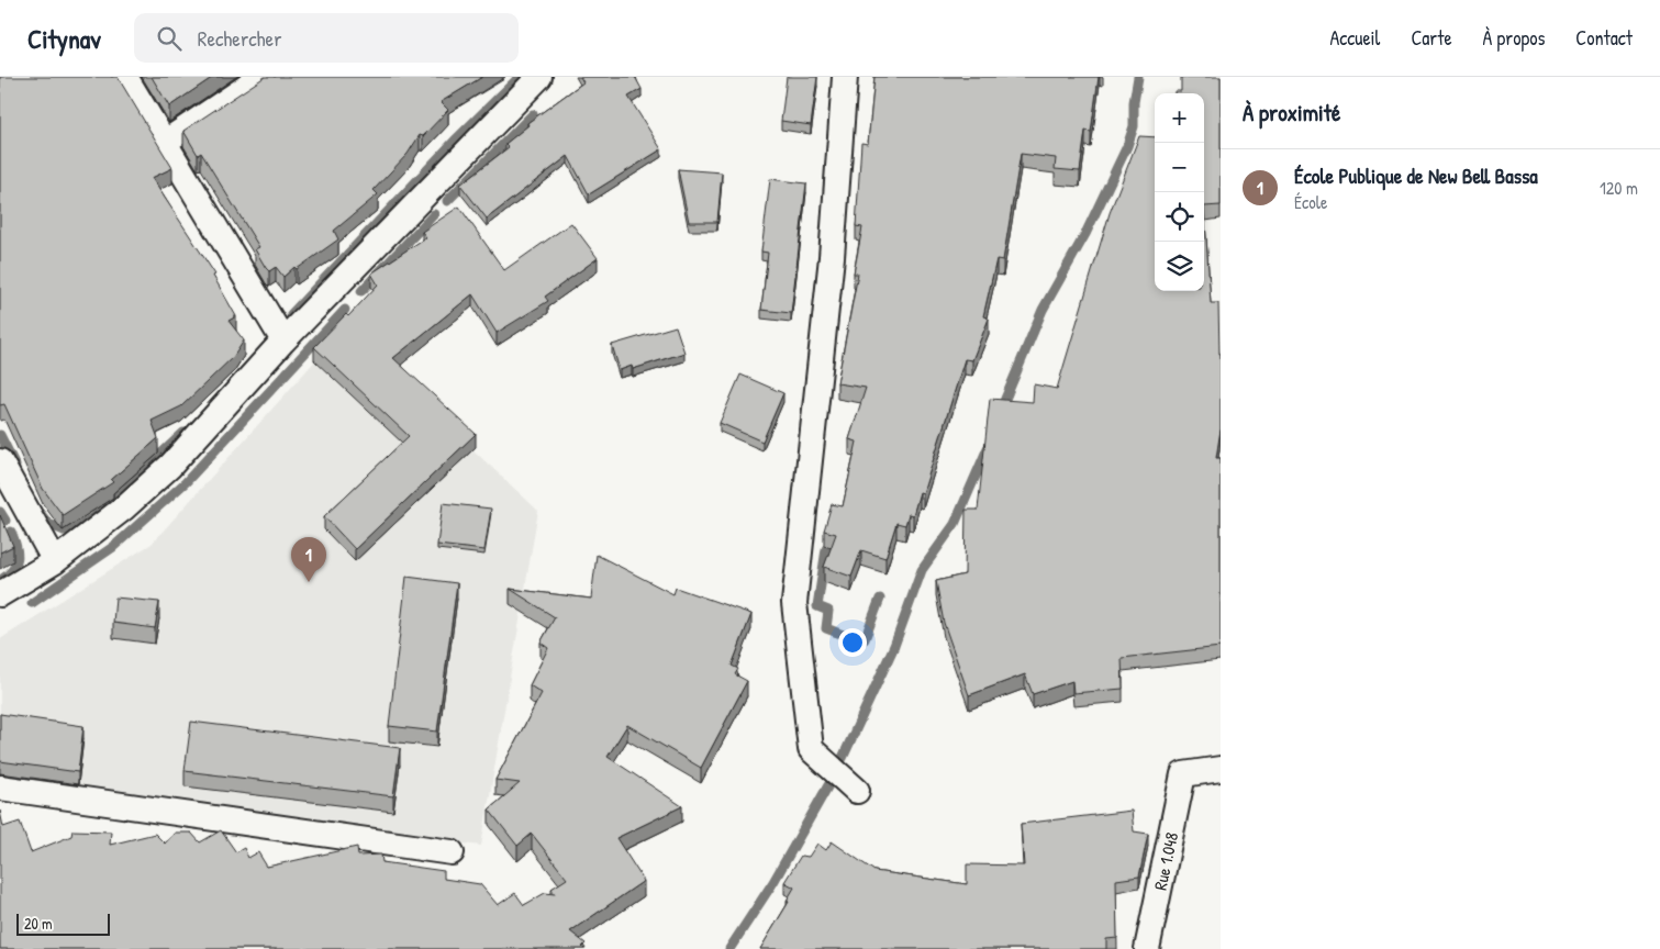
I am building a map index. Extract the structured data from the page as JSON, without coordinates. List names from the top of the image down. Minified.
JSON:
{"streets":{"street":["Rue 1.048"]},"scale_bar":"20 m","page":{"header":"Citynav","search":"Rechercher","nav":["Accueil","Carte","À propos","Contact"],"heading":"À proximité","map_buttons":["+","−"],"list":[{"mark":"1","name":"École Publique de New Bell Bassa","note":"École","value":"120 m"}],"pins":"1","scale":"20 m"}}
